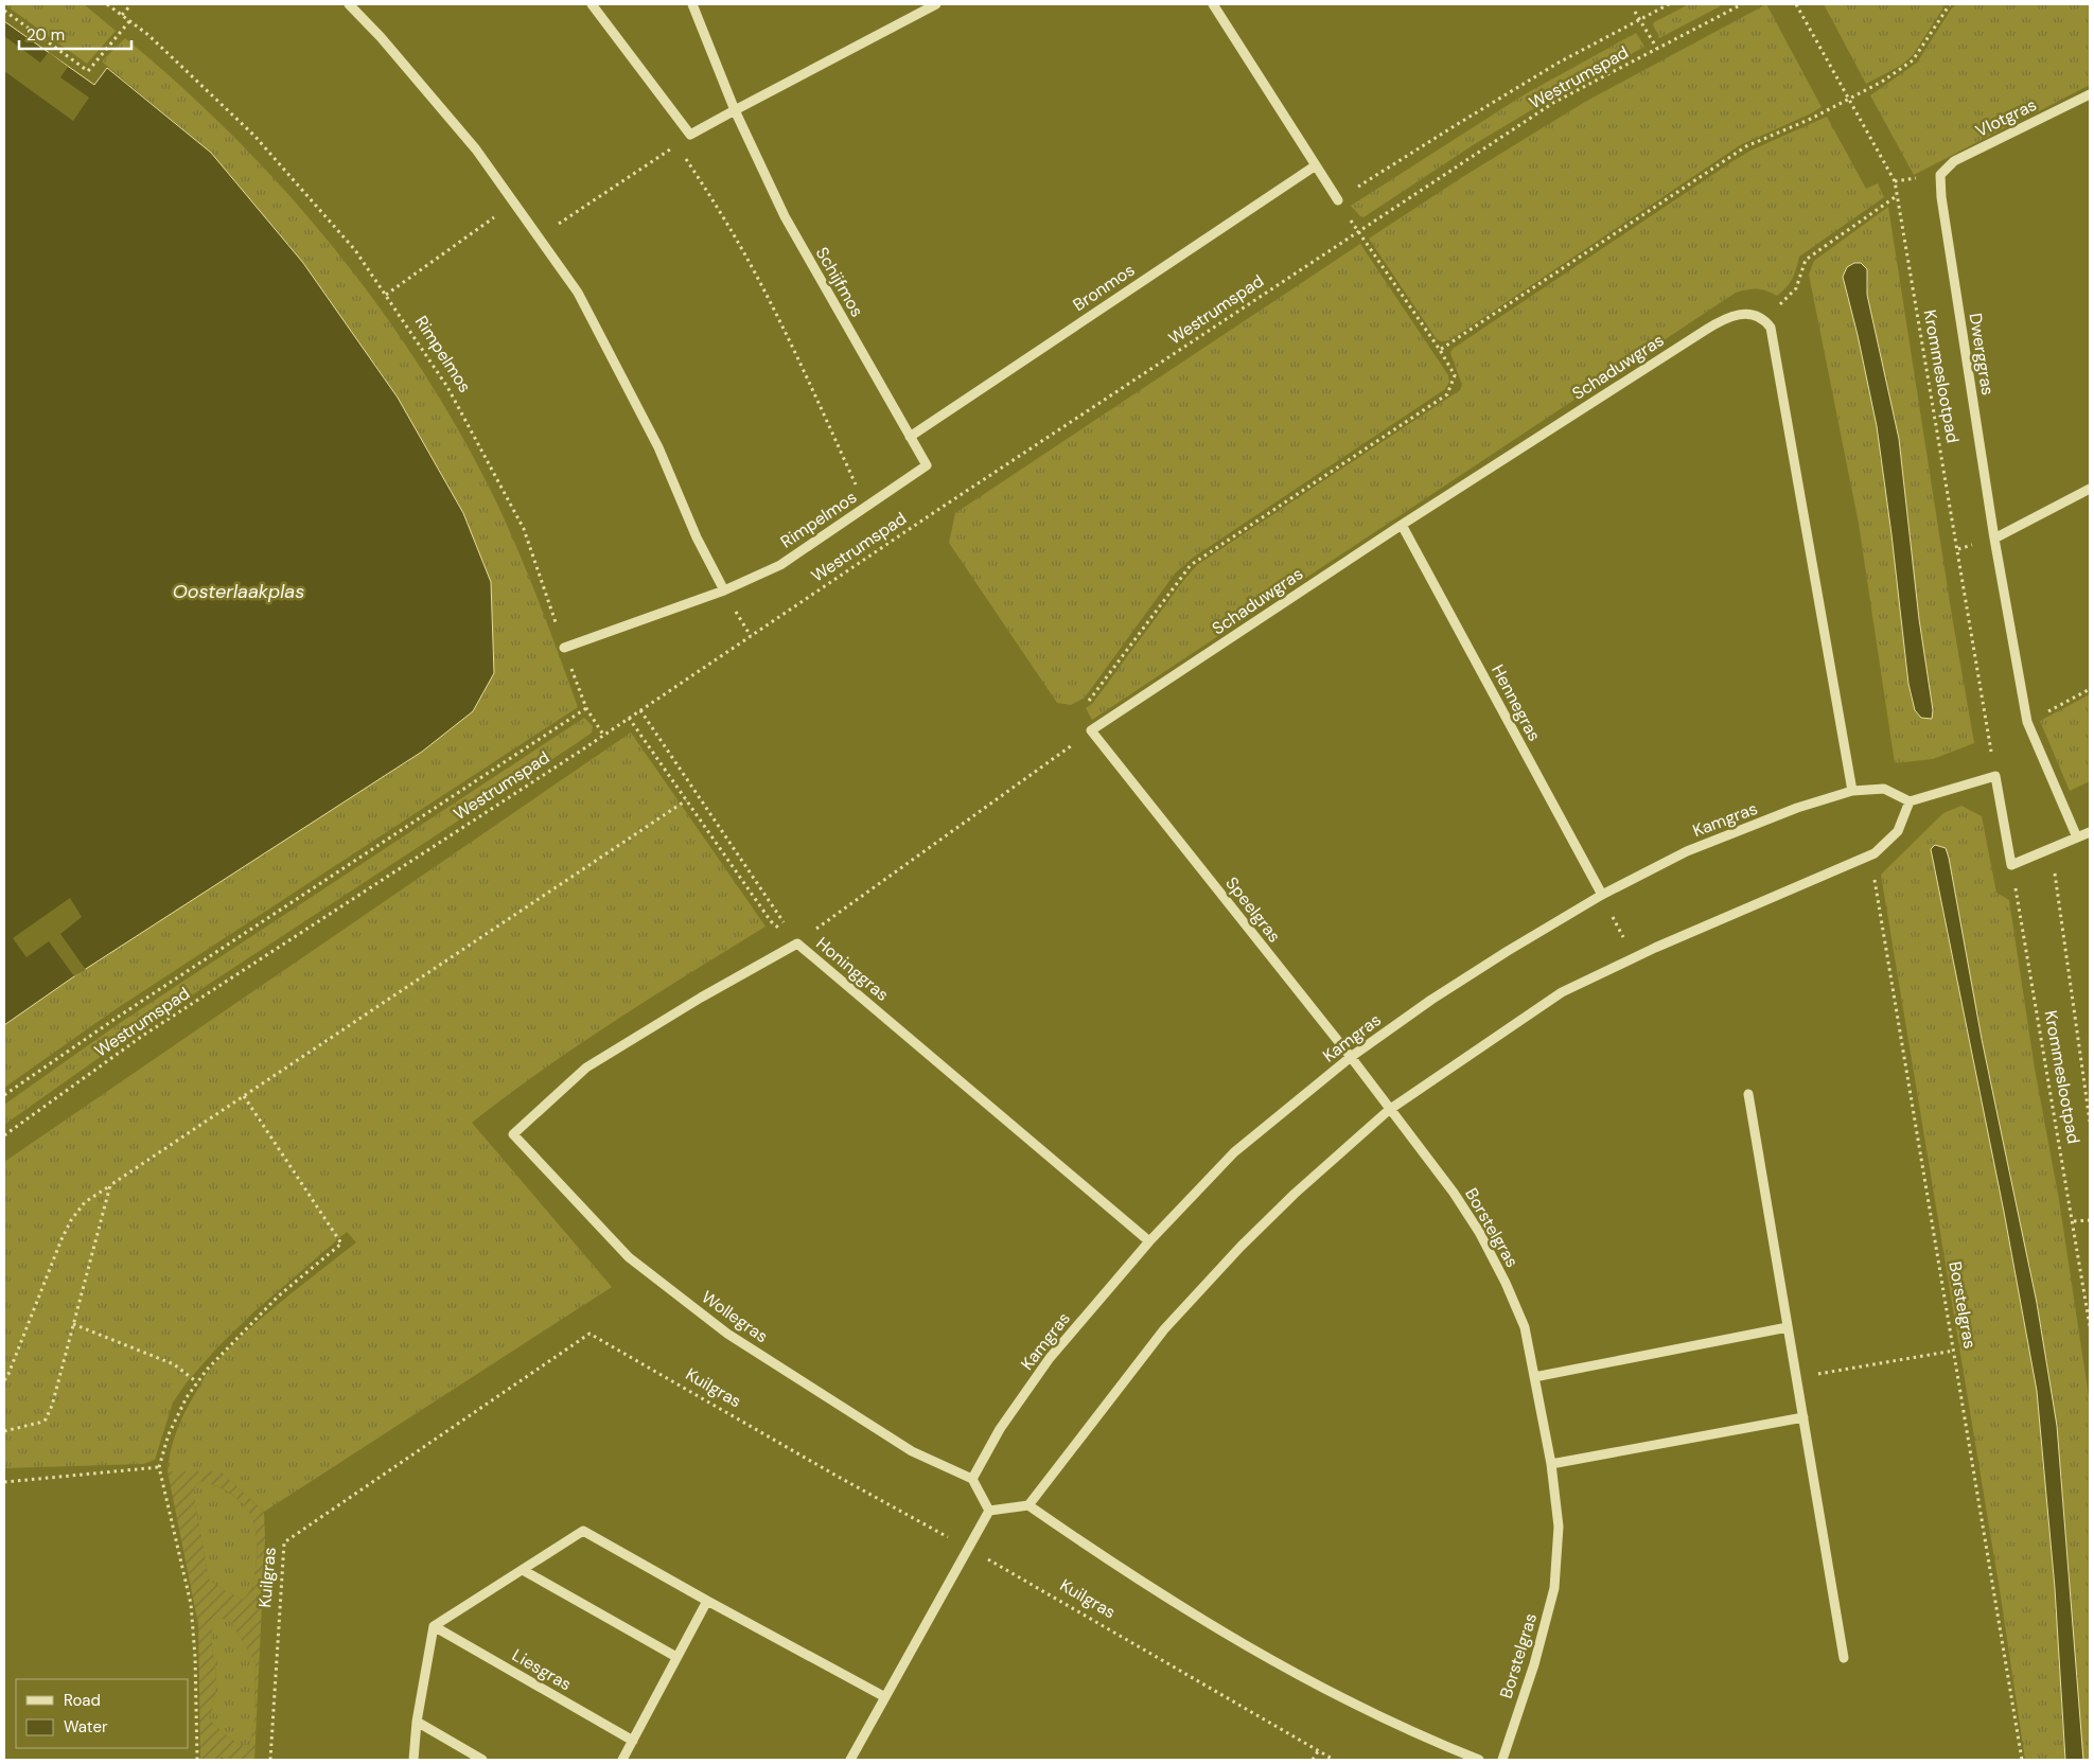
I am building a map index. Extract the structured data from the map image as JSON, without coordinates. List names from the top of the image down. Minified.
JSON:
{"streets":{"street":["Vlotgras","Schijfmos","Bronmos","Rimpelmos","Dwerggras","Schaduwgras","Hennegras","Kamgras","Speelgras","Honinggras","Borstelgras","Wollegras","Liesgras"],"path":["Westrumspad","Krommeslootpad","Kuilgras"]},"crossings":[["Vlotgras","Dwerggras"],["Schijfmos","Bronmos"],["Schijfmos","Rimpelmos"],["Schaduwgras","Hennegras"],["Schaduwgras","Speelgras"],["Hennegras","Kamgras"],["Kamgras","Speelgras"],["Kamgras","Honinggras"],["Kamgras","Wollegras"],["Speelgras","Borstelgras"],["Honinggras","Wollegras"]],"water":["Oosterlaakplas"],"legend":["Road","Water"],"scale_bar":"20 m"}
